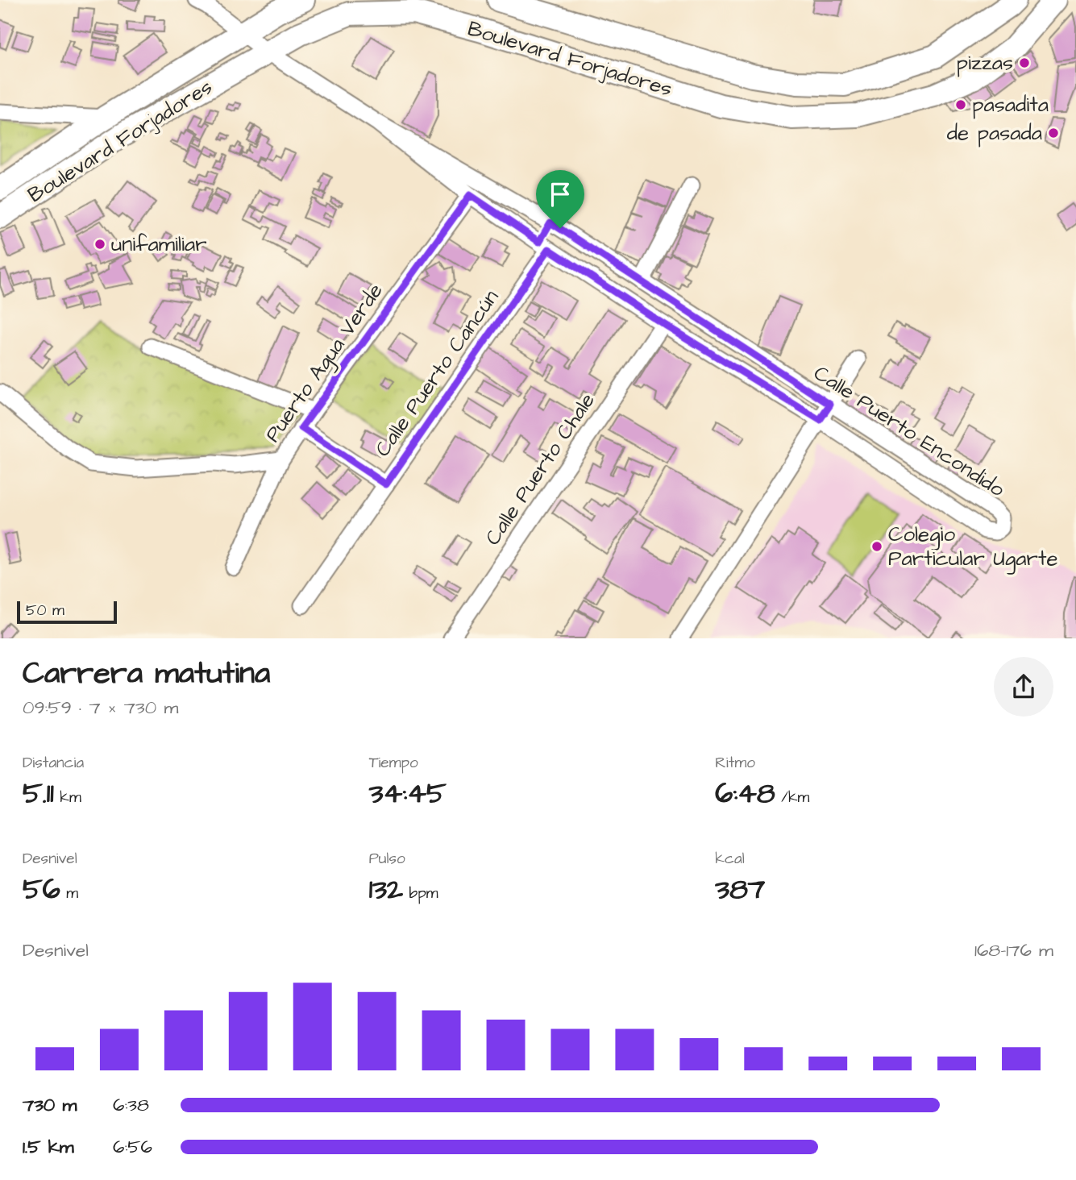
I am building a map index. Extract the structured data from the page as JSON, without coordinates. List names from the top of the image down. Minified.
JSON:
{"streets":{"main road":["Boulevard Forjadores"],"street":["Puerto Agua Verde","Calle Puerto Cancún","Calle Puerto Encondido","Calle Puerto Chale"]},"crossings":[["Boulevard Forjadores","Calle Puerto Encondido"],["Puerto Agua Verde","Calle Puerto Encondido"],["Calle Puerto Cancún","Calle Puerto Encondido"],["Calle Puerto Encondido","Calle Puerto Chale"]],"places":["pizzas","pasadita","de pasada","unifamiliar","Colegio Particular Ugarte"],"scale_bar":"50 m","page":{"scale":"50 m","heading":["Carrera matutina","09:59 · 7 × 730 m"],"stats":[["Distancia","5.11 km"],["Tiempo","34:45"],["Ritmo","6:48 /km"],["Desnivel","56 m"],["Pulso","132 bpm"],["kcal","387"]],"chart":["Desnivel","168–176 m"],"list":[{"name":"730 m","note":"6:38"},{"name":"1.5 km","note":"6:56"}]}}
